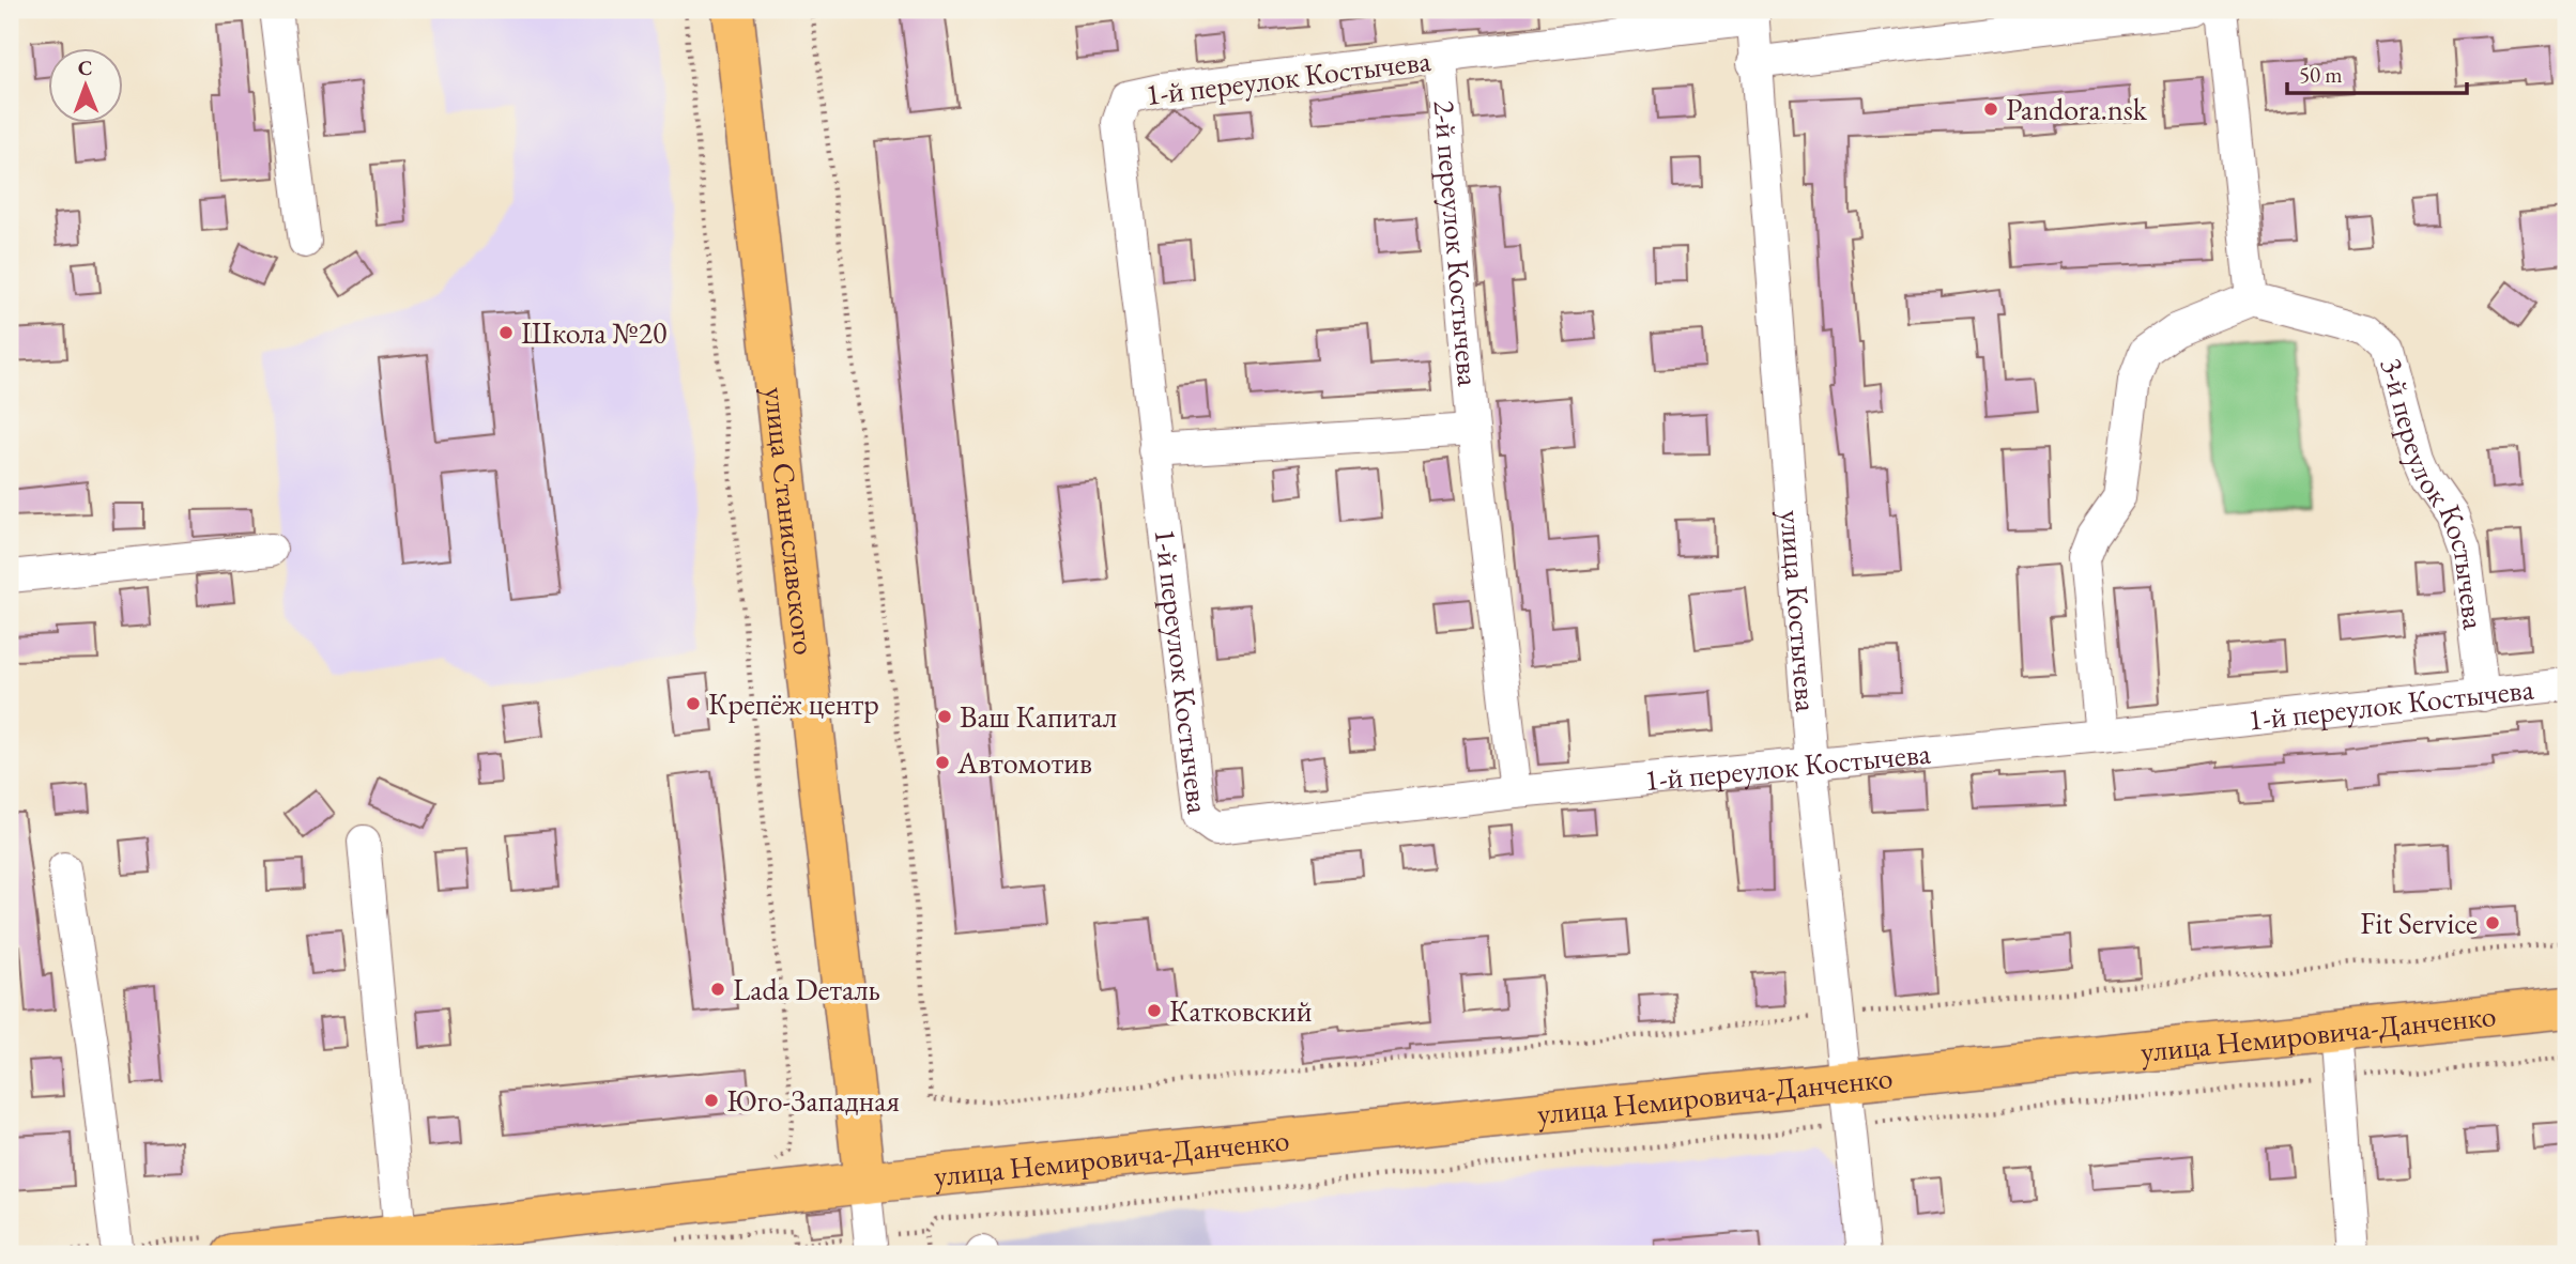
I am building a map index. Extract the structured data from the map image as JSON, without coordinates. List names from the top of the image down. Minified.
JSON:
{"streets":{"main road":["улица Станиславского","улица Немировича-Данченко"],"street":["1-й переулок Костычева","2-й переулок Костычева","3-й переулок Костычева","улица Костычева"]},"crossings":[["1-й переулок Костычева","2-й переулок Костычева"],["1-й переулок Костычева","3-й переулок Костычева"],["1-й переулок Костычева","улица Костычева"],["улица Станиславского","улица Немировича-Данченко"],["улица Костычева","улица Немировича-Данченко"]],"places":["Pandora.nsk","Школа №20","Крепёж центр","Ваш Капитал","Автомотив","Fit Service","Lada Dеталь","Катковский","Юго-Западная"],"scale_bar":"50 m","north":"top"}
